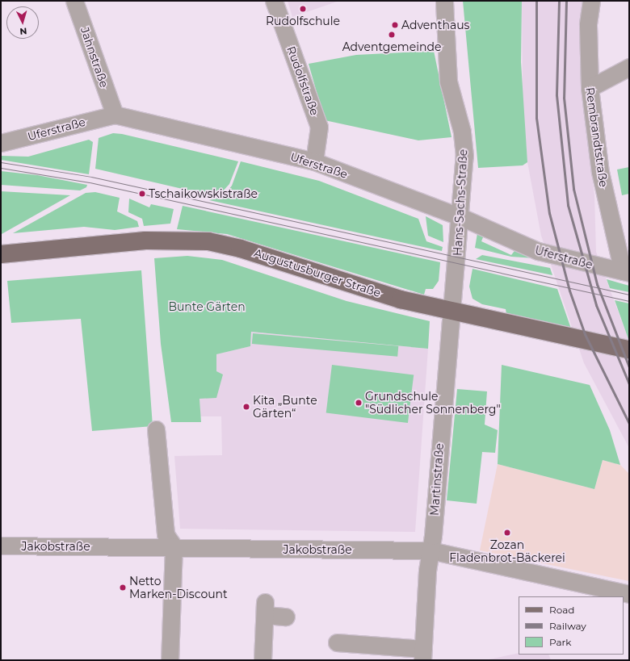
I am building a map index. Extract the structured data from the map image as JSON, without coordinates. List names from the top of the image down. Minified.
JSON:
{"streets":{"main road":["Augustusburger Straße"],"street":["Jahnstraße","Rudolfstraße","Uferstraße","Rembrandtstraße","Hans-Sachs-Straße","Martinstraße","Jakobstraße"]},"crossings":[["Jahnstraße","Uferstraße"],["Rudolfstraße","Uferstraße"],["Uferstraße","Rembrandtstraße"],["Uferstraße","Hans-Sachs-Straße"],["Hans-Sachs-Straße","Augustusburger Straße"],["Hans-Sachs-Straße","Martinstraße"],["Augustusburger Straße","Martinstraße"],["Martinstraße","Jakobstraße"]],"parks":["Bunte Gärten"],"places":["Rudolfschule","Adventhaus","Adventgemeinde","Tschaikowskistraße","Grundschule \"Südlicher Sonnenberg\"","Kita „Bunte Gärten“","Zozan Fladenbrot-Bäckerei","Netto Marken-Discount"],"legend":["Road","Railway","Park"],"north":"bottom"}
